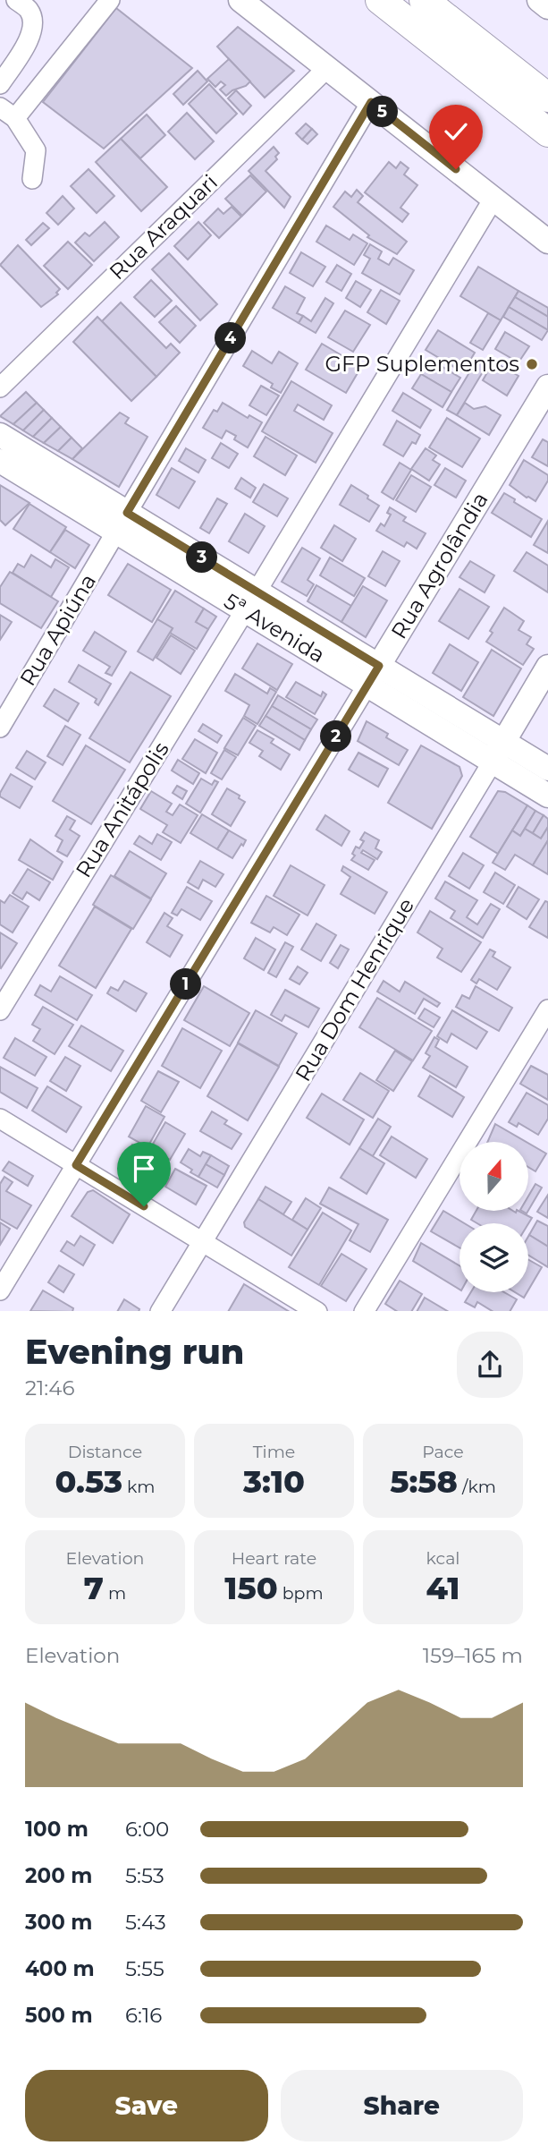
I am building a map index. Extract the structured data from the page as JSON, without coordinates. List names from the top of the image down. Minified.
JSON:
{"streets":{"main road":["Rua Agrolândia","5ª Avenida","Rua Dom Henrique"],"street":["Rua Araquari","Rua Apiúna","Rua Anitápolis"]},"crossings":[["Rua Agrolândia","5ª Avenida"],["5ª Avenida","Rua Apiúna"],["5ª Avenida","Rua Anitápolis"],["5ª Avenida","Rua Dom Henrique"]],"places":["GFP Suplementos"],"north":"top","page":{"pins":["5","4","3","2","1"],"heading":["Evening run","21:46"],"stats":[["Distance","0.53 km"],["Time","3:10"],["Pace","5:58 /km"],["Elevation","7 m"],["Heart rate","150 bpm"],["kcal","41"]],"chart":["Elevation","159–165 m"],"list":[{"name":"100 m","note":"6:00"},{"name":"200 m","note":"5:53"},{"name":"300 m","note":"5:43"},{"name":"400 m","note":"5:55"},{"name":"500 m","note":"6:16"}],"buttons":["Save","Share"]}}
